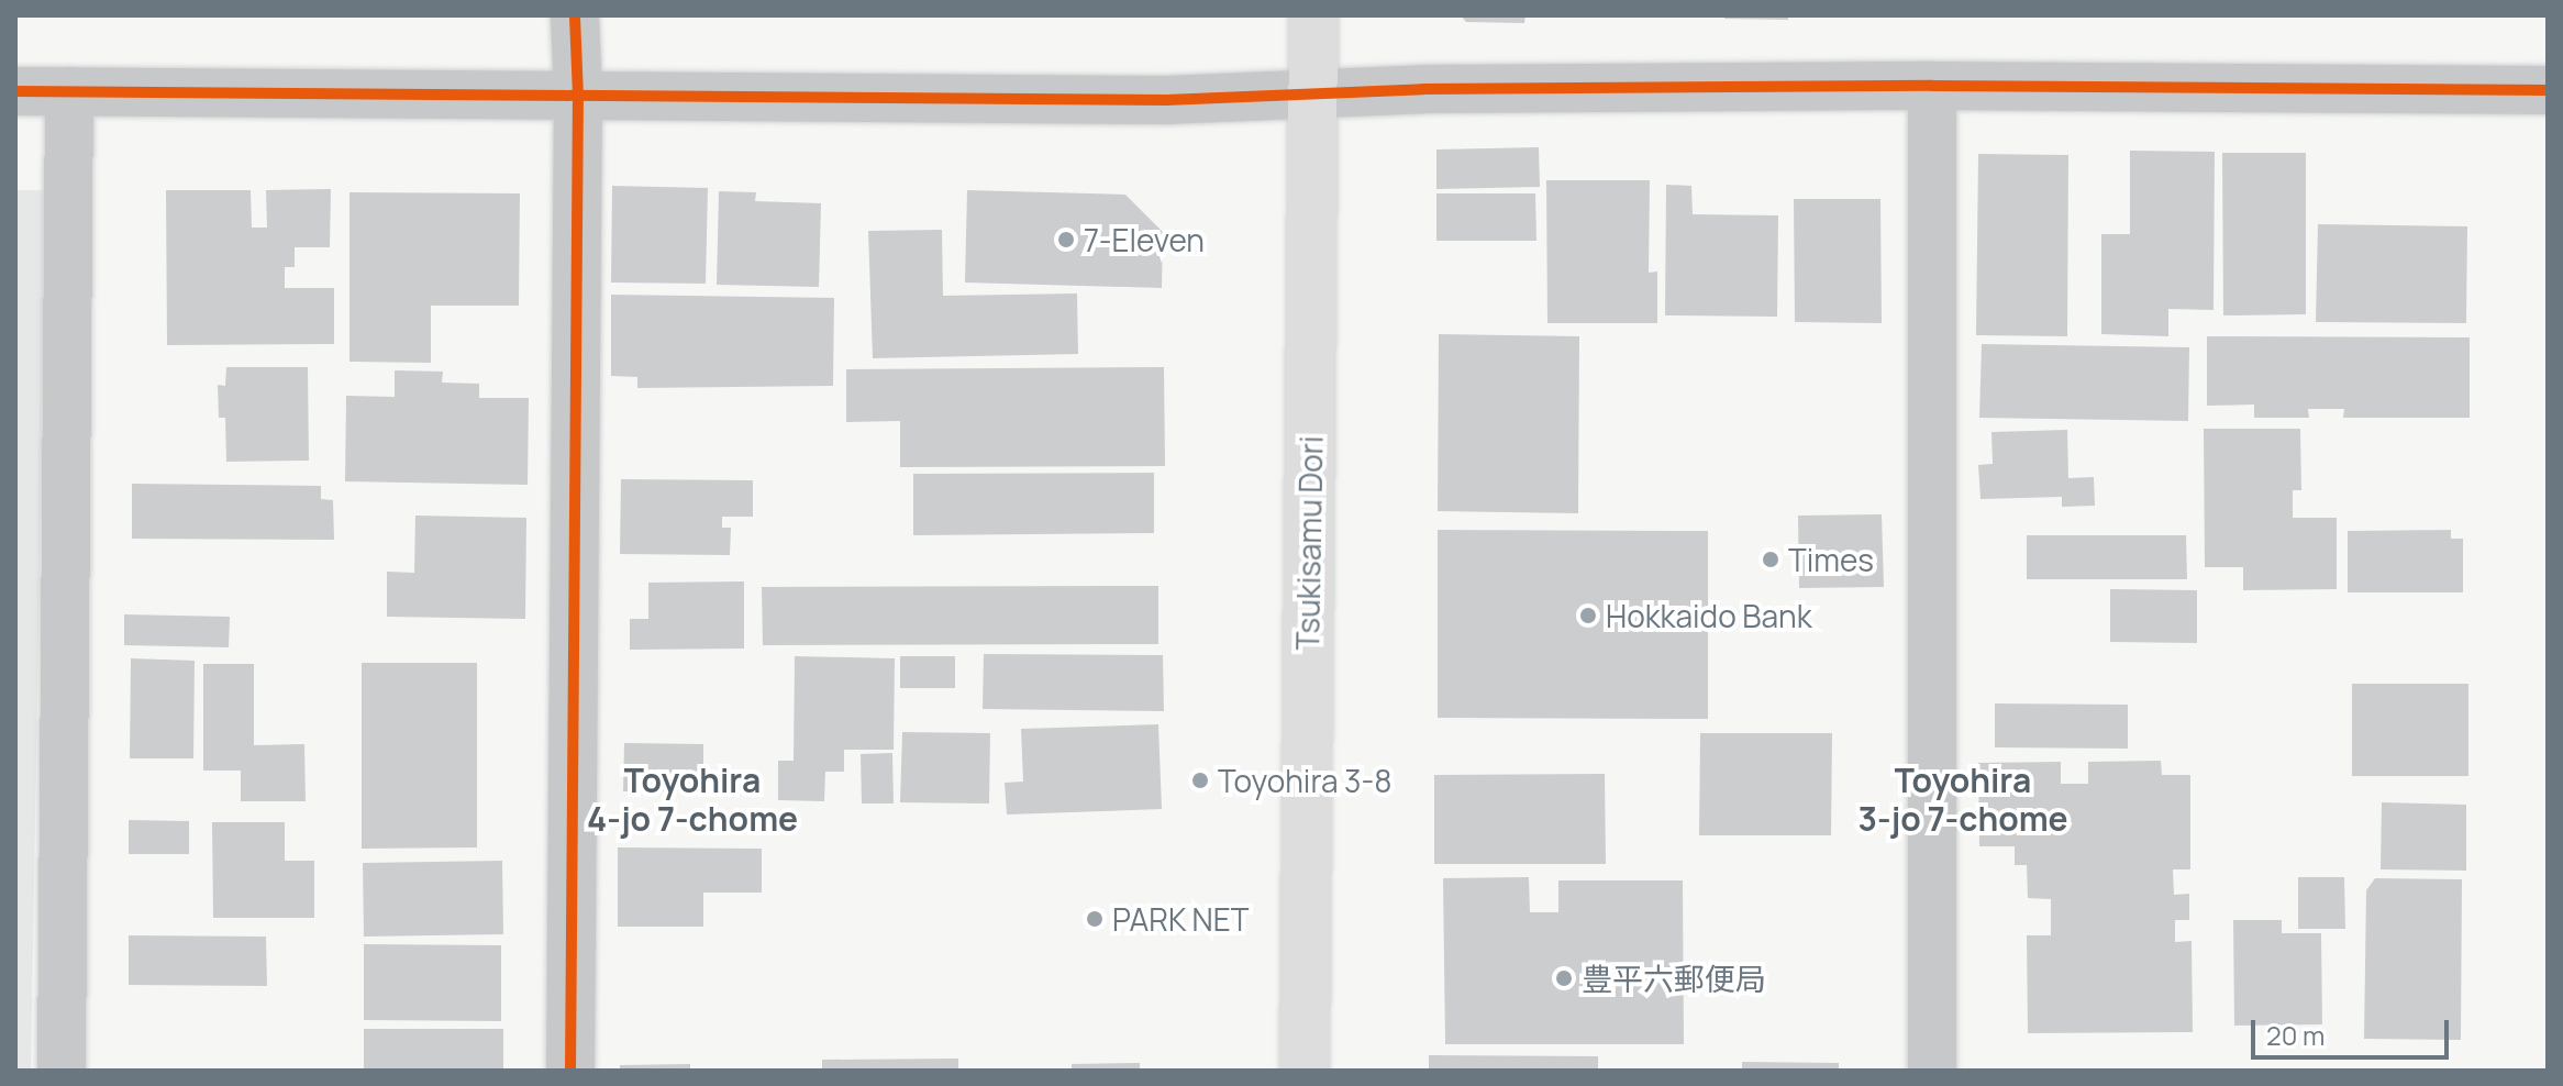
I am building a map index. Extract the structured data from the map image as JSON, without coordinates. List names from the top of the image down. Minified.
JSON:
{"streets":{"highway":["Tsukisamu Dori"]},"districts":["Toyohira 4-jo 7-chome","Toyohira 3-jo 7-chome"],"places":["7-Eleven","Times","Hokkaido Bank","Toyohira 3-8","PARK NET","豊平六郵便局"],"scale_bar":"20 m"}
